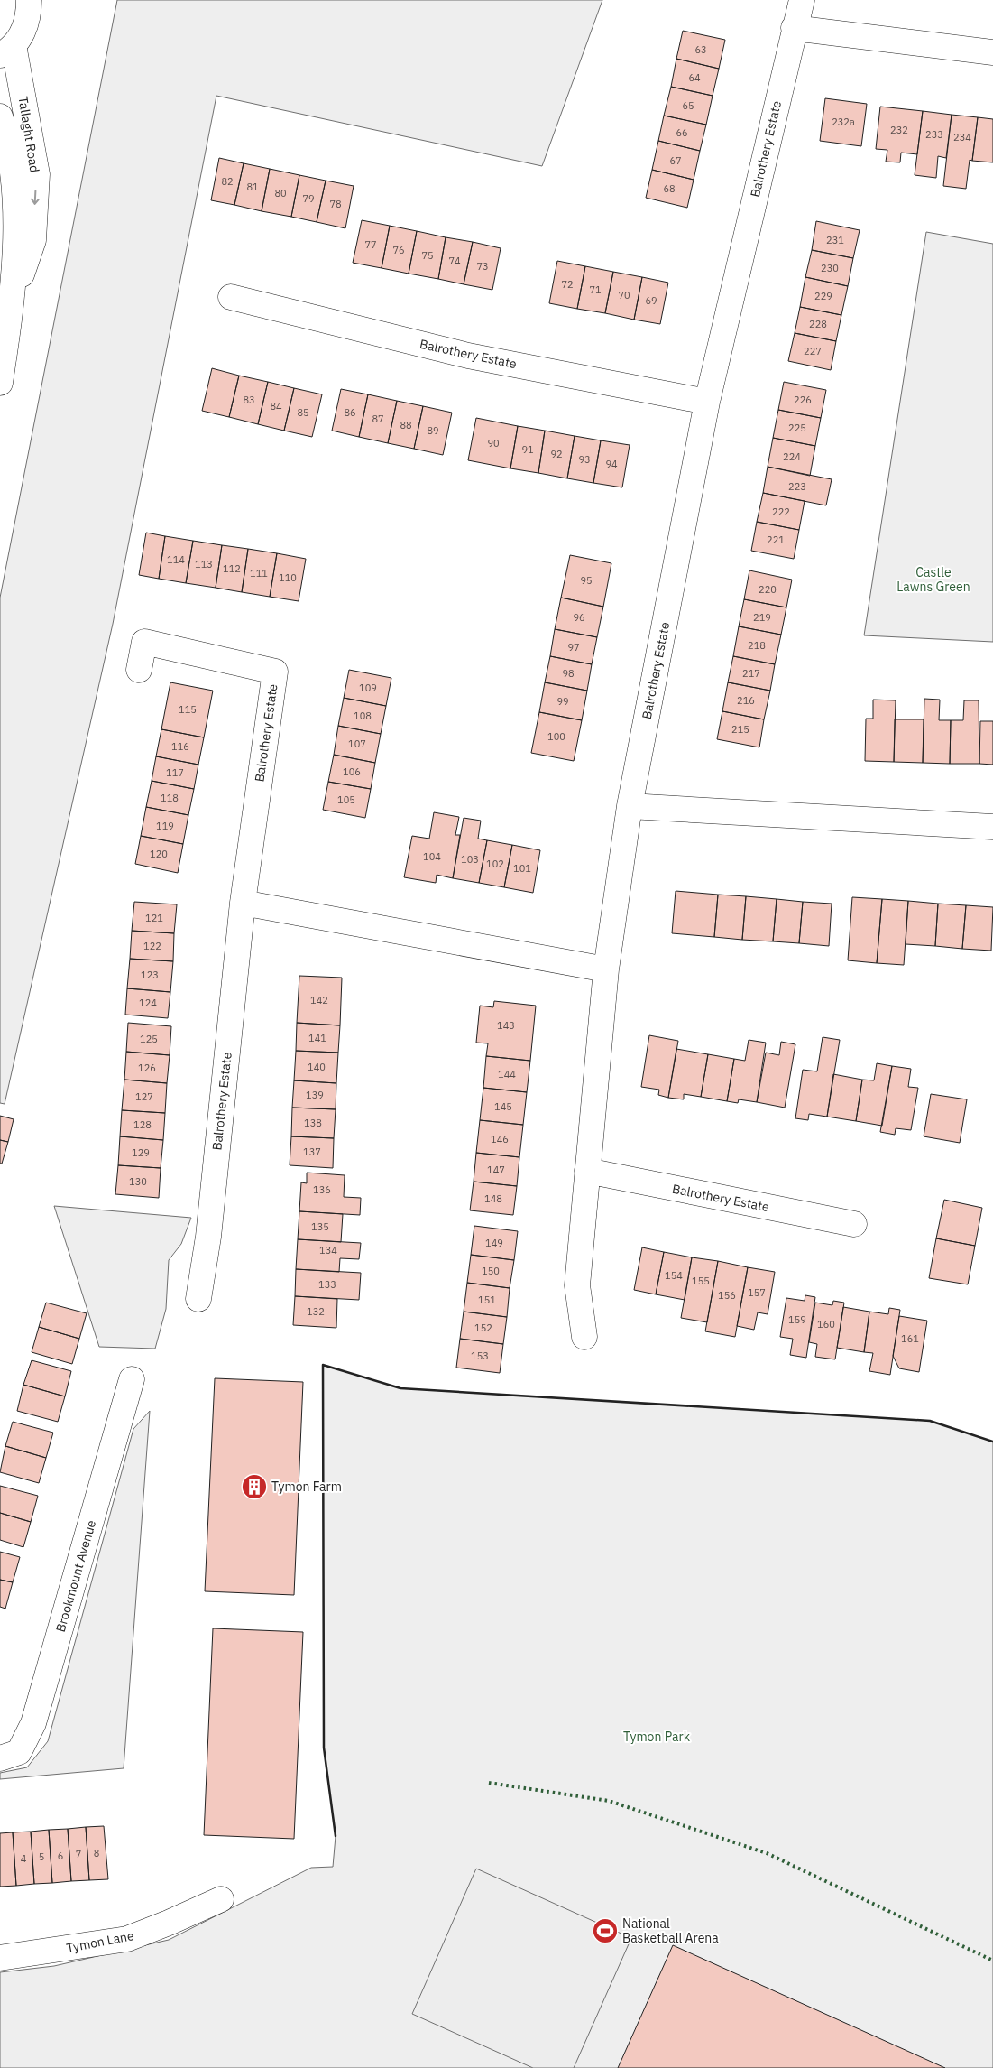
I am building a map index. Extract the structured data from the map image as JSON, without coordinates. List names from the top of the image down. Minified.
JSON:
{"streets":{"street":["Tallaght Road","Balrothery Estate","Brookmount Avenue","Tymon Lane"]},"parks":["Castle Lawns Green","Tymon Park"],"places":{"building":["Tymon Farm"],"sports":["National Basketball Arena"]},"house_numbers":["63","64","65","232a","232","66","233","234","67","82","81","68","80","79","78","231","77","76","75","74","73","230","72","71","70","229","69","228","227","83","226","84","85","86","87","88","225","89","90","91","92","224","93","94","223","222","221","114","113","112","111","110","95","220","96","219","218","97","98","217","109","216","99","115","108","215","100","107","116","106","117","118","105","119","120","104","103","102","101","121","122","123","142","124","143","141","125","140","126","144","139","127","145","138","128","146","137","129","147","130","136","148","135","149","134","150","154","155","133","157","156","151","132","159","160","152","161","153","8","7","6","5","4"]}
